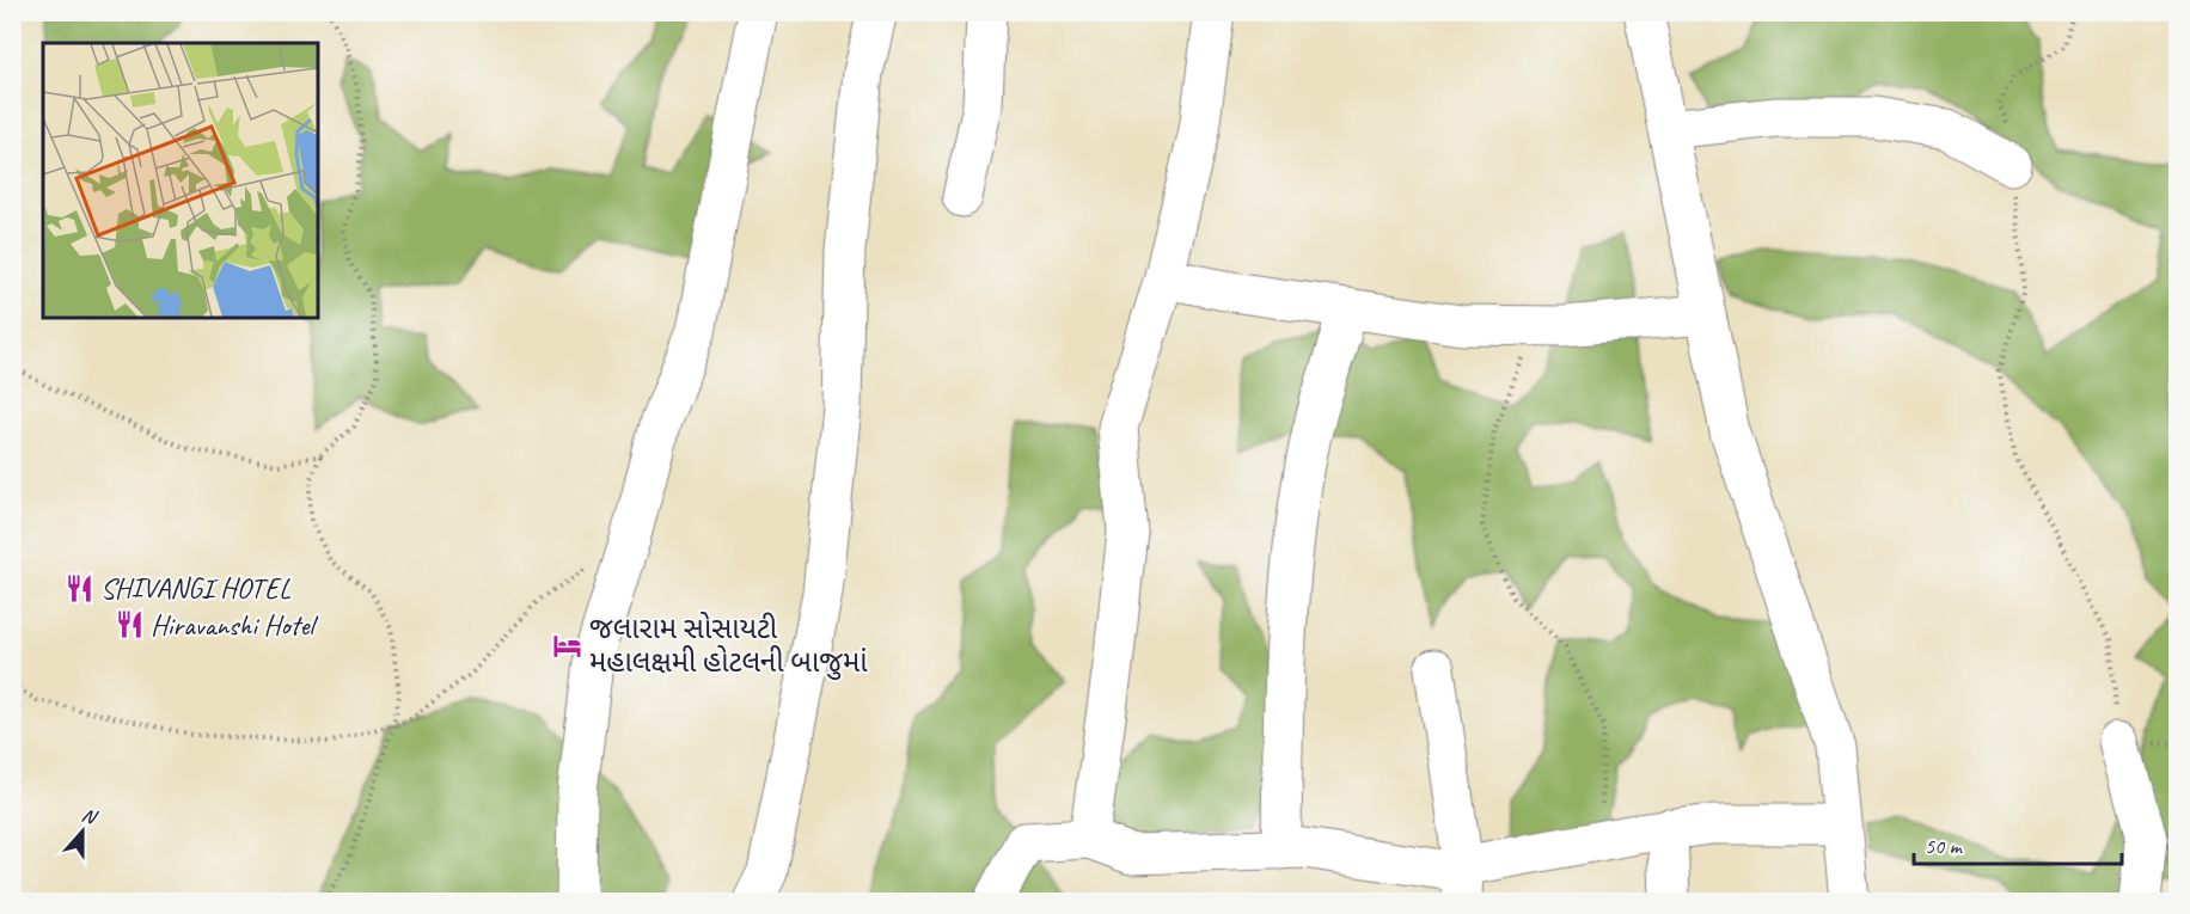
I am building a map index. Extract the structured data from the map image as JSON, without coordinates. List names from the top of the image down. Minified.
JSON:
{"places":{"restaurant":["SHIVANGI HOTEL","Hiravanshi Hotel"],"hotel":["જલારામ સોસાયટી મહાલ‌ક્ષમી હોટલની બાજુમાં"]},"scale_bar":"50 m","north":"top"}
